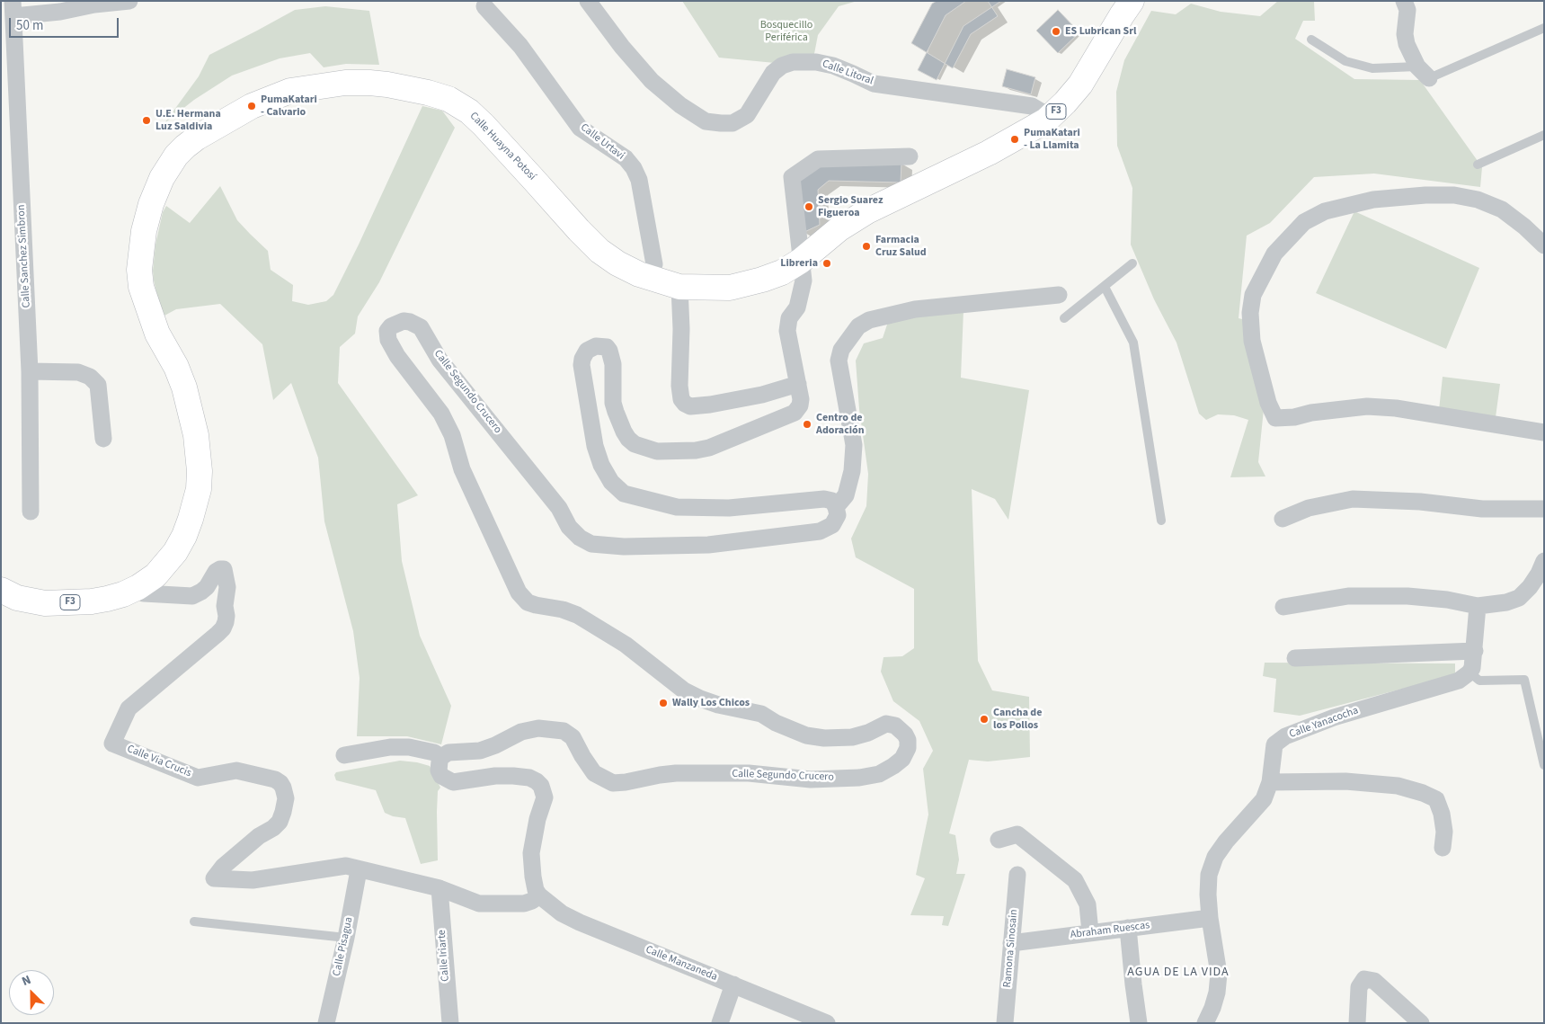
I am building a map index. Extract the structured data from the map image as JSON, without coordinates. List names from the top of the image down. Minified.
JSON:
{"streets":{"highway":["F3","Calle Huayna Potosí"],"street":["Calle Litoral","Calle Urtavi","Calle Sanchez Simbron","Calle Segundo Crucero","Calle Yanacocha","Calle Via Crucis","Abraham Ruescas","Calle Pisagua","Ramona Sinosain","Calle Iriarte","Calle Manzaneda"]},"crossings":[["Calle Litoral","F3"],["Calle Litoral","Calle Huayna Potosí"],["F3","Calle Huayna Potosí"],["Calle Urtavi","Calle Huayna Potosí"],["Calle Huayna Potosí","Calle Via Crucis"],["Calle Yanacocha","Abraham Ruescas"],["Calle Via Crucis","Calle Pisagua"],["Calle Via Crucis","Calle Iriarte"],["Calle Via Crucis","Calle Manzaneda"],["Abraham Ruescas","Ramona Sinosain"]],"districts":["AGUA DE LA VIDA"],"parks":["Bosquecillo Periférica"],"places":["ES Lubrican Srl","PumaKatari - Calvario","U.E. Hermana Luz Saldivia","PumaKatari - La Llamita","Sergio Suarez Figueroa","Farmacia Cruz Salud","Libreria","Centro de Adoración","Wally Los Chicos","Cancha de los Pollos"],"scale_bar":"50 m","north":"top left"}
